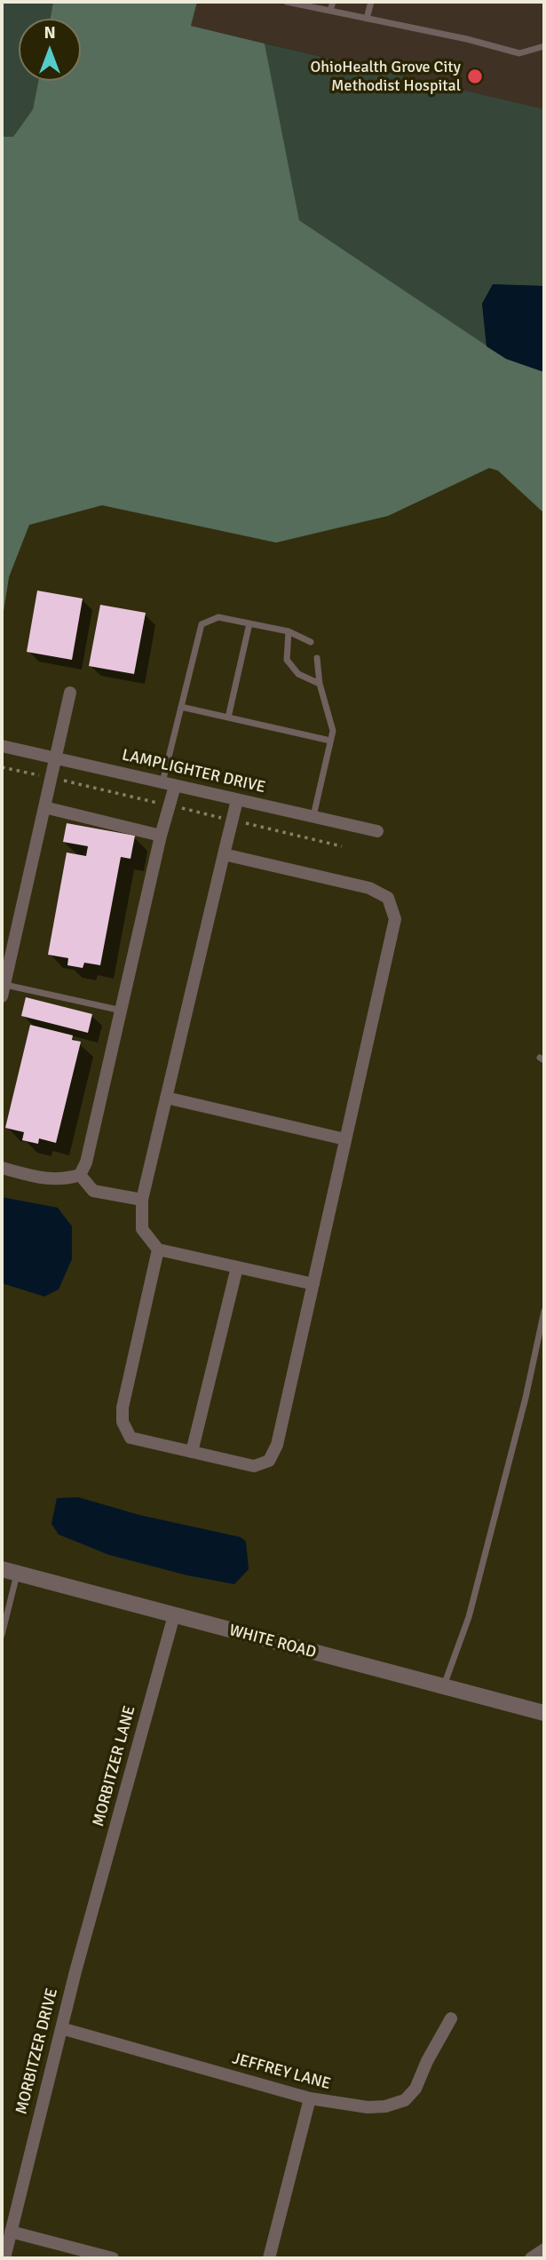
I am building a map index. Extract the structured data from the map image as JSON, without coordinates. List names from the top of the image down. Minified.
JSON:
{"streets":{"street":["LAMPLIGHTER DRIVE","WHITE ROAD","MORBITZER LANE","MORBITZER DRIVE","JEFFREY LANE"]},"crossings":[["WHITE ROAD","MORBITZER LANE"],["MORBITZER LANE","MORBITZER DRIVE"],["MORBITZER DRIVE","JEFFREY LANE"]],"places":["OhioHealth Grove City Methodist Hospital"],"north":"top"}
